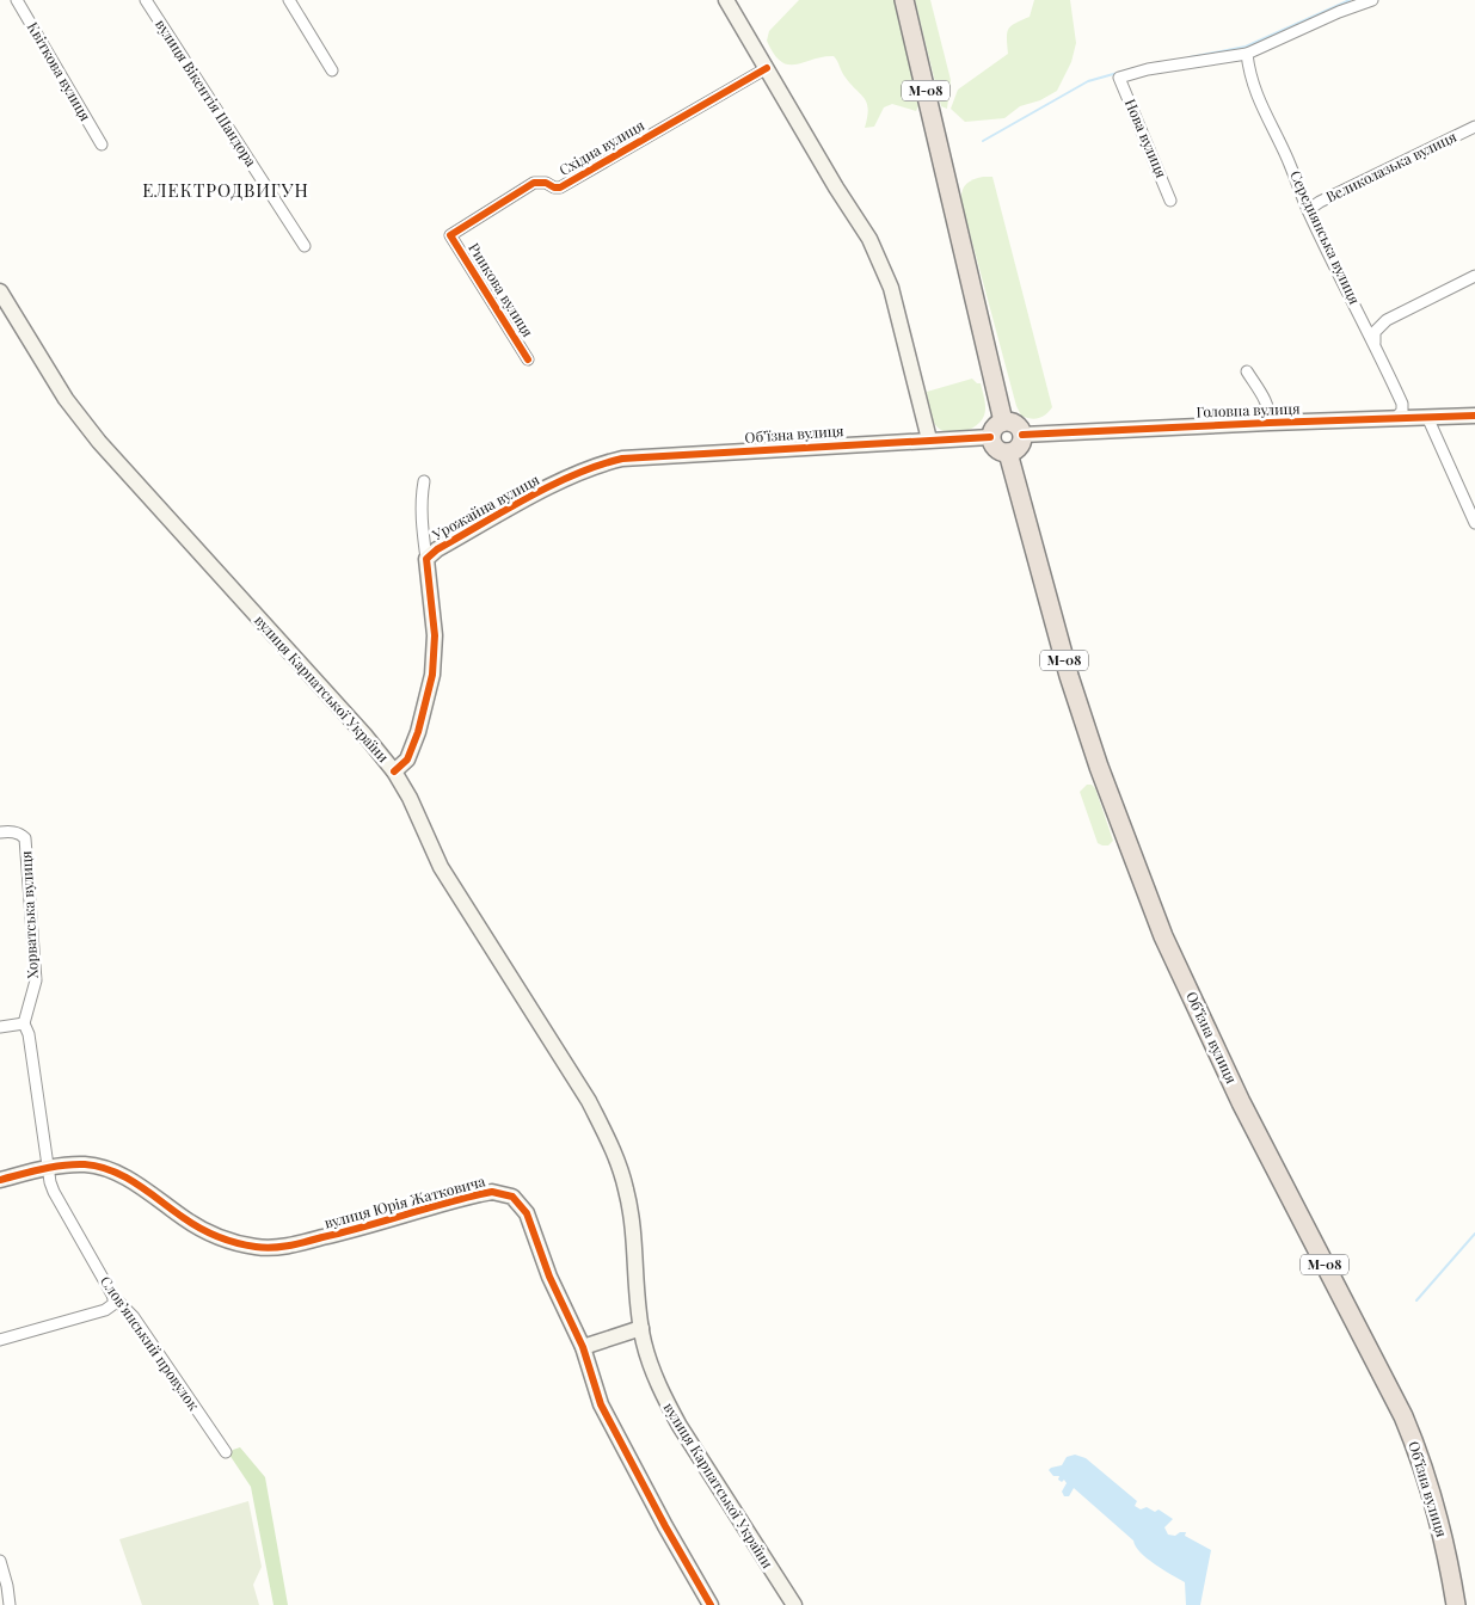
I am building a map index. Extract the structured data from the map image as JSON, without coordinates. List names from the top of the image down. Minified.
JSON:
{"streets":{"highway":["М-08","Обʼїзна вулиця"],"street":["Квіткова вулиця","вулиця Вікентія Шандора","Нова вулиця","Східна вулиця","Великолазька вулиця","Середнянська вулиця","Ринкова вулиця","Головна вулиця","Урожайна вулиця","вулиця Карпатської України","Хорватська вулиця","вулиця Юрія Жатковича","Словʼянський провулок"]},"crossings":[["М-08","Головна вулиця"],["М-08","Обʼїзна вулиця"],["Нова вулиця","Середнянська вулиця"],["Східна вулиця","Ринкова вулиця"],["Великолазька вулиця","Середнянська вулиця"],["Середнянська вулиця","Головна вулиця"],["Головна вулиця","Обʼїзна вулиця"],["Обʼїзна вулиця","Урожайна вулиця"],["Урожайна вулиця","вулиця Карпатської України"],["Хорватська вулиця","вулиця Юрія Жатковича"],["Хорватська вулиця","Словʼянський провулок"],["вулиця Юрія Жатковича","Словʼянський провулок"]],"districts":["ЕЛЕКТРОДВИГУН"]}
